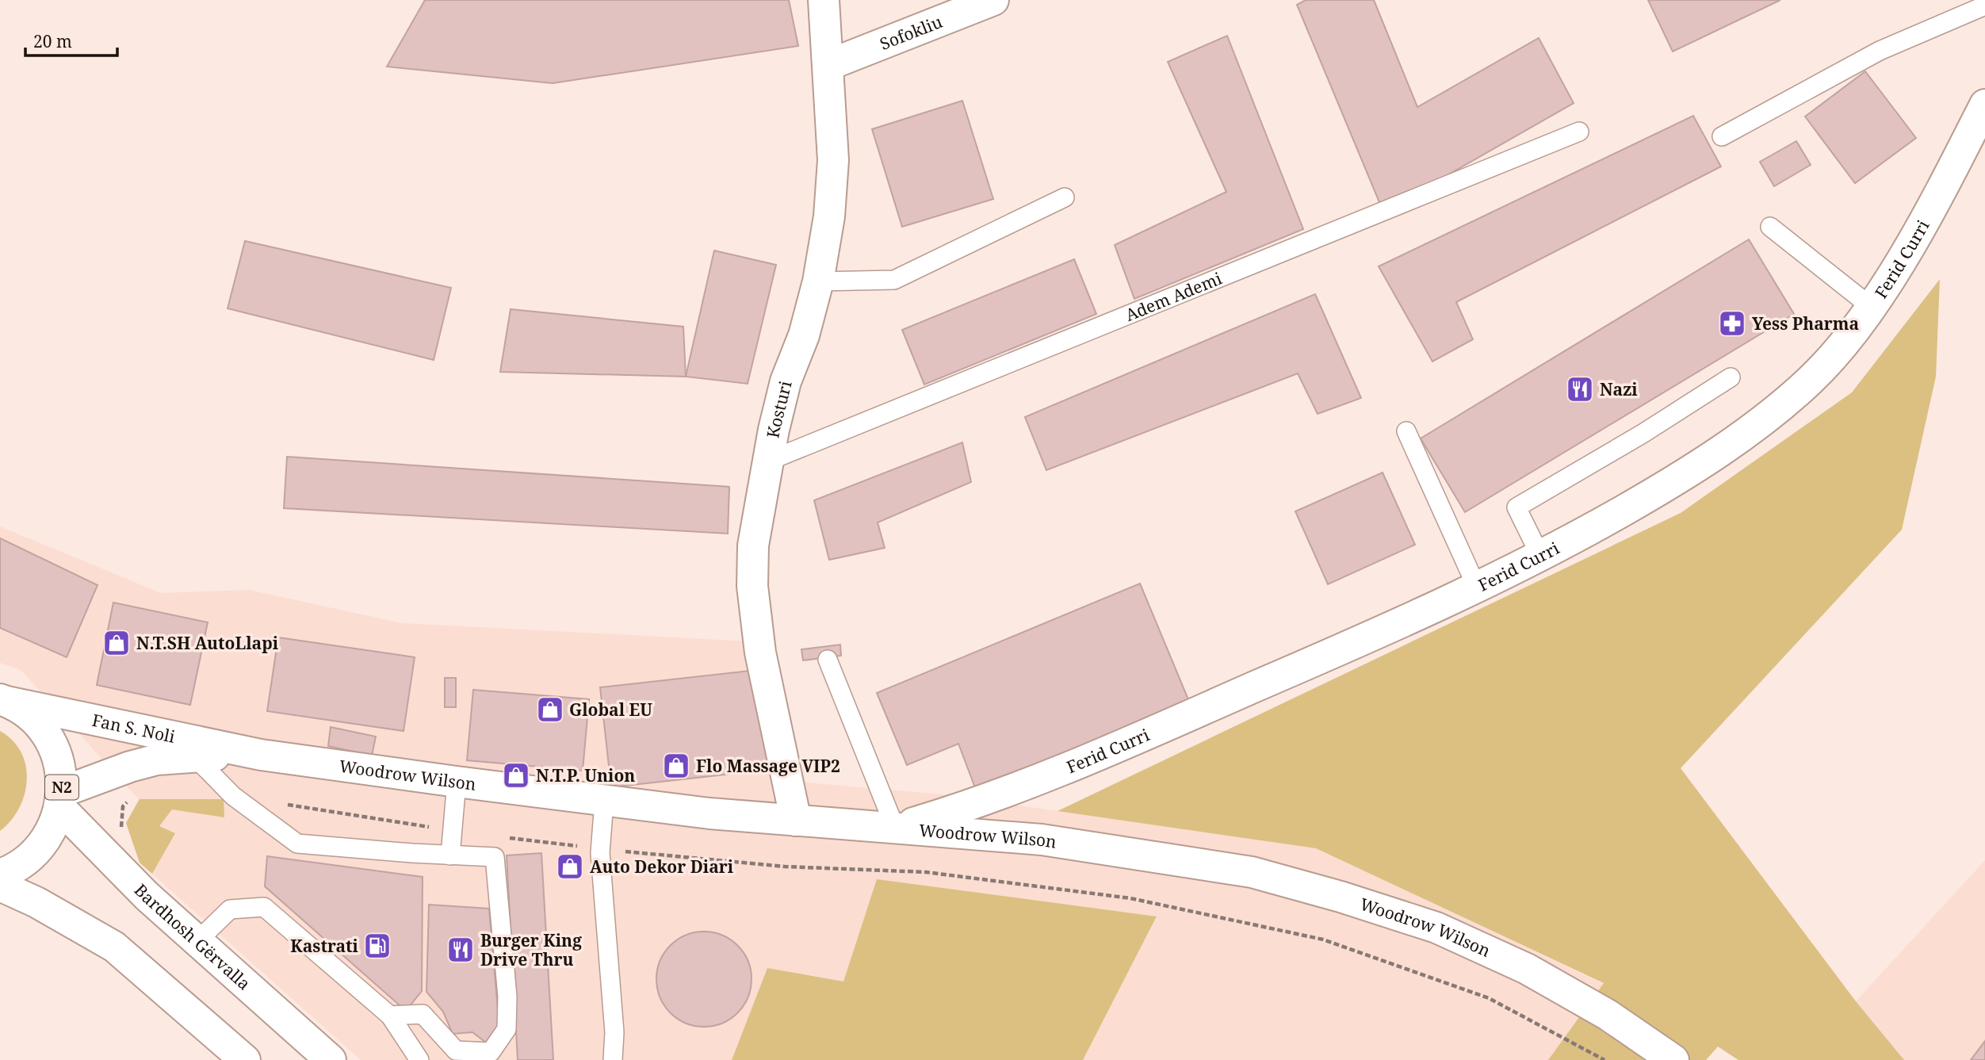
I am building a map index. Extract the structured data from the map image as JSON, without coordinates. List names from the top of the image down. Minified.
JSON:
{"streets":{"main road":["Sofokliu","Ferid Curri","Kosturi","Fan S. Noli","Woodrow Wilson","N2","Bardhosh Gërvalla"],"lane":["Adem Ademi"]},"crossings":[["Sofokliu","Kosturi"],["Ferid Curri","Woodrow Wilson"],["Adem Ademi","Kosturi"],["Kosturi","Woodrow Wilson"],["Fan S. Noli","Woodrow Wilson"],["Fan S. Noli","N2"],["N2","Bardhosh Gërvalla"]],"places":{"pharmacy":["Yess Pharma"],"restaurant":["Nazi","Burger King Drive Thru"],"shop":["N.T.SH AutoLlapi","Global EU","Flo Massage VIP2","N.T.P. Union","Auto Dekor Diari"],"fuel station":["Kastrati"]},"scale_bar":"20 m"}
